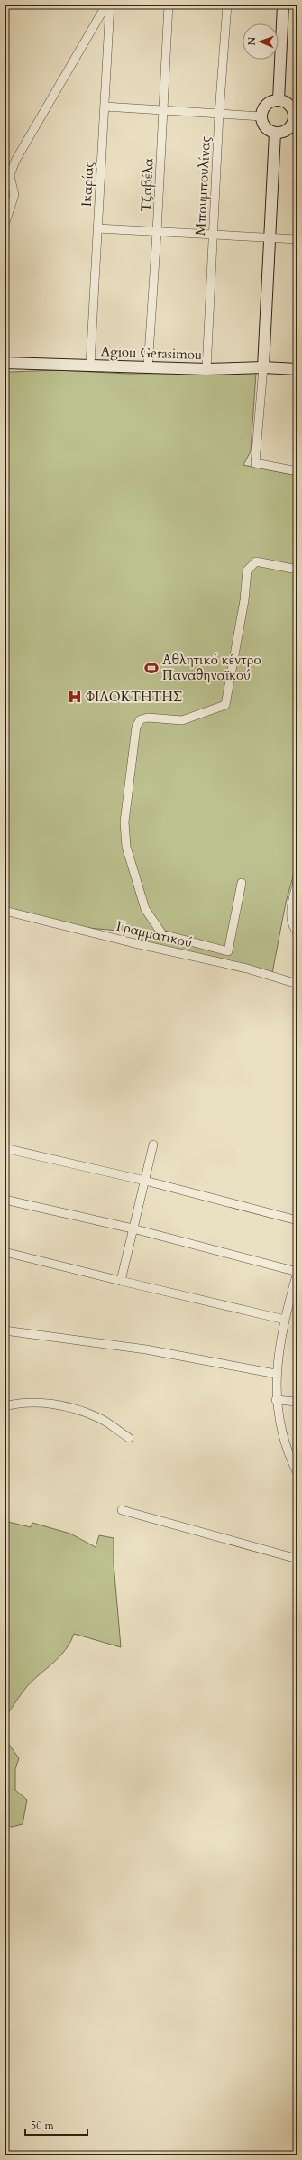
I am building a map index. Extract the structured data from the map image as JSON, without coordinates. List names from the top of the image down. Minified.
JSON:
{"streets":{"street":["Ικαρίας","Τζαβέλα","Μπουμπουλίνας","Agiou Gerasimou","Γραμματικού"]},"crossings":[["Ικαρίας","Agiou Gerasimou"],["Τζαβέλα","Agiou Gerasimou"],["Μπουμπουλίνας","Agiou Gerasimou"]],"places":{"sports":["Αθλητικό κέντρο Παναθηναϊκού"],"hospital":["ΦΙΛΟΚΤΗΤΗΣ"]},"scale_bar":"50 m","north":"left"}
